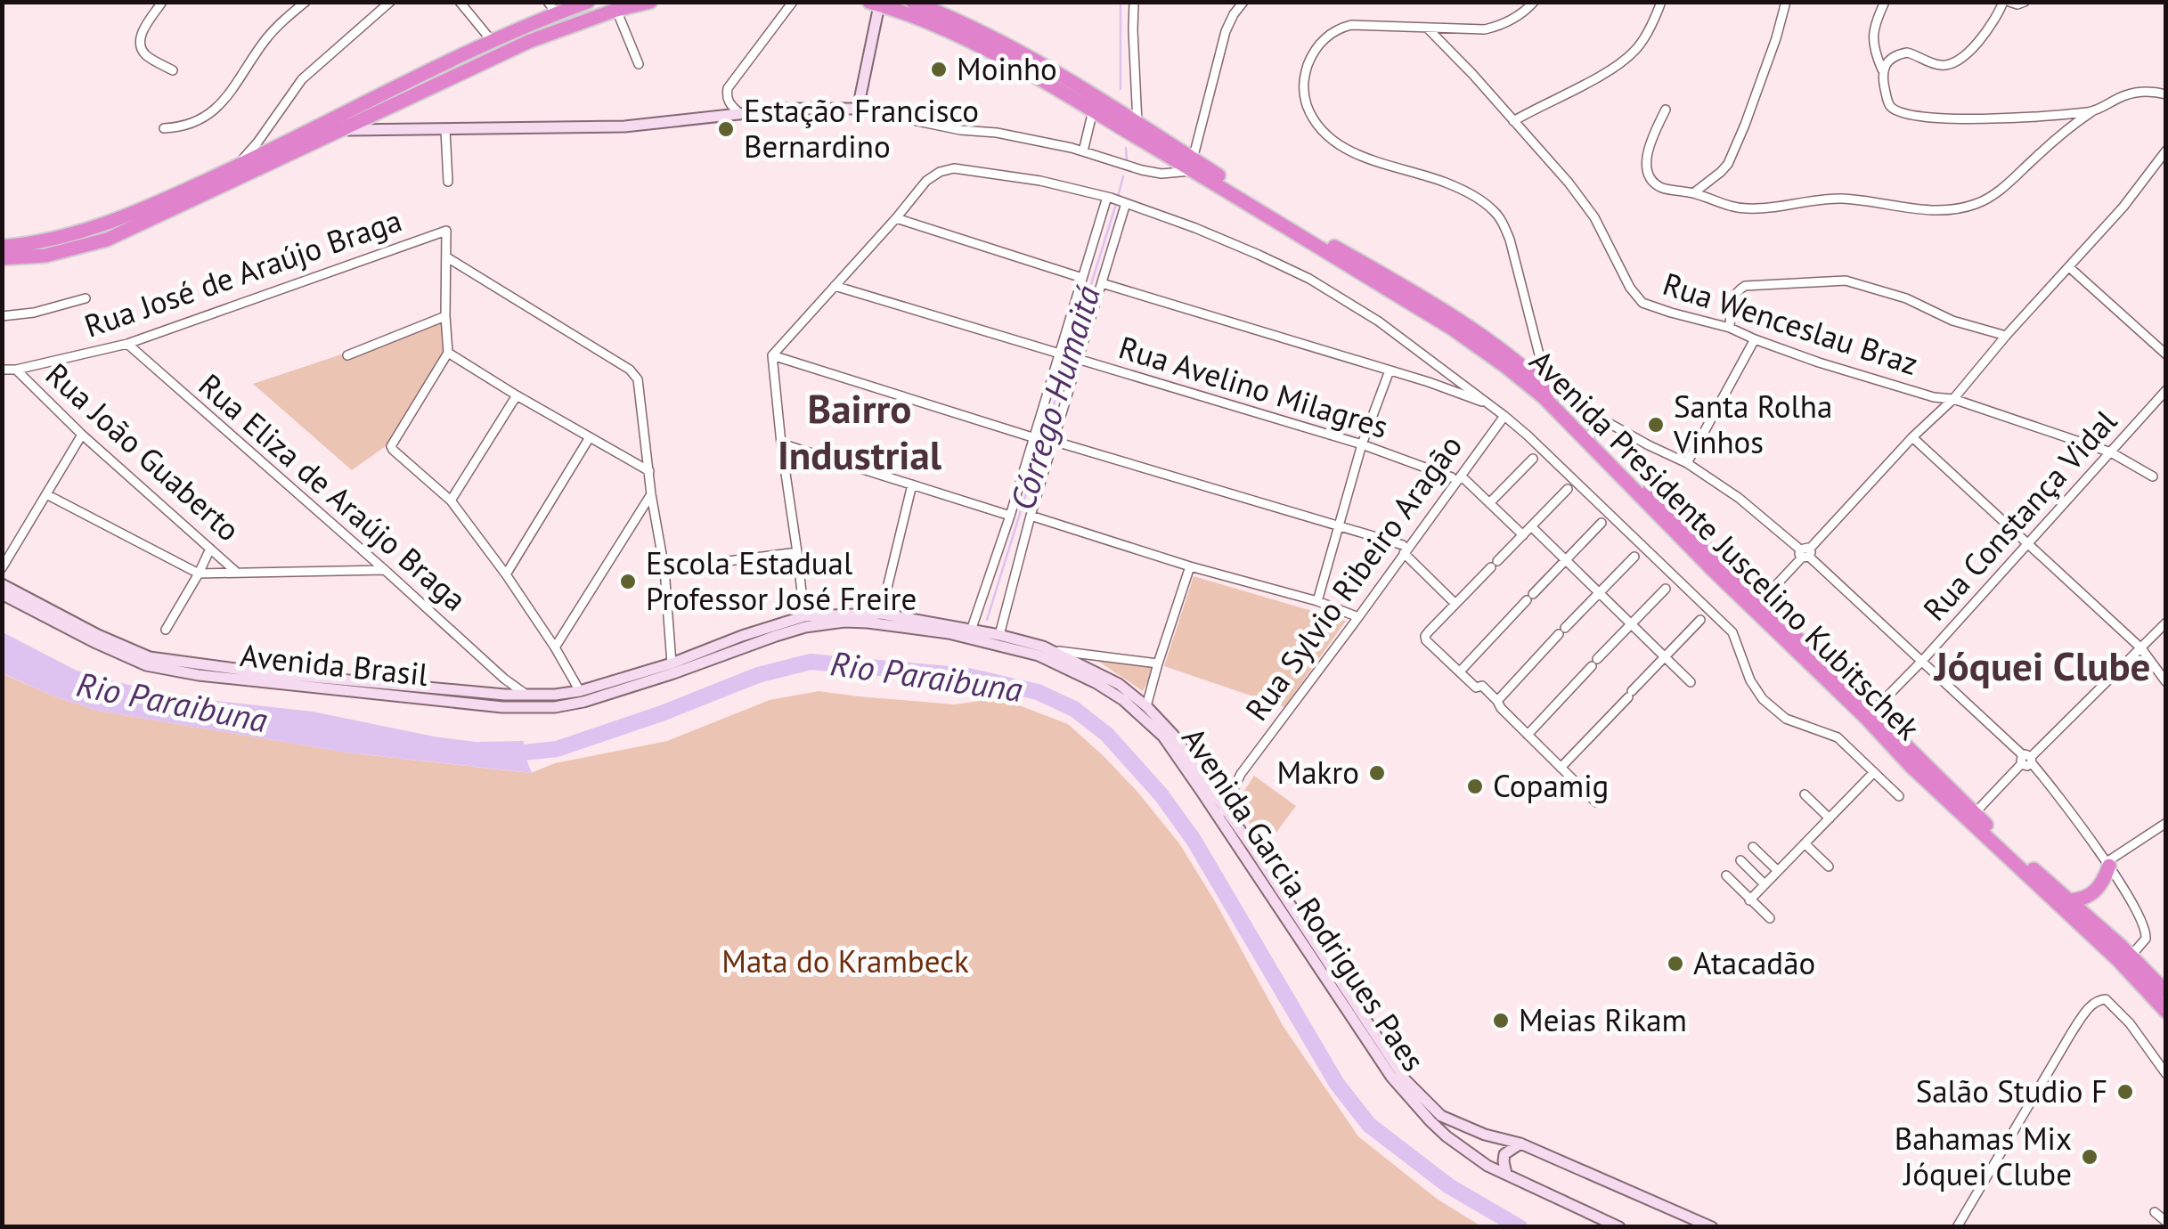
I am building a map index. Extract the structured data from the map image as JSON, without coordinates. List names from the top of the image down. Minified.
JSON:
{"streets":{"highway":["Avenida Presidente Juscelino Kubitschek"],"main road":["Avenida Brasil","Avenida Garcia Rodrigues Paes"],"street":["Rua José de Araújo Braga","Rua Wenceslau Braz","Rua Avelino Milagres","Rua João Guaberto","Rua Eliza de Araújo Braga","Rua Constança Vidal","Rua Sylvio Ribeiro Aragão"]},"crossings":[["Rua José de Araújo Braga","Rua João Guaberto"],["Rua José de Araújo Braga","Rua Eliza de Araújo Braga"],["Rua Wenceslau Braz","Rua Constança Vidal"],["Rua Avelino Milagres","Rua Sylvio Ribeiro Aragão"],["Rua Eliza de Araújo Braga","Avenida Brasil"],["Rua Constança Vidal","Avenida Presidente Juscelino Kubitschek"],["Rua Sylvio Ribeiro Aragão","Avenida Garcia Rodrigues Paes"],["Avenida Brasil","Avenida Garcia Rodrigues Paes"]],"districts":["Bairro Industrial","Jóquei Clube"],"water":["Córrego Humaitá","Rio Paraibuna"],"parks":["Mata do Krambeck"],"places":["Moinho","Estação Francisco Bernardino","Santa Rolha Vinhos","Escola Estadual Professor José Freire","Makro","Copamig","Atacadão","Meias Rikam","Salão Studio F","Bahamas Mix Jóquei Clube"]}
